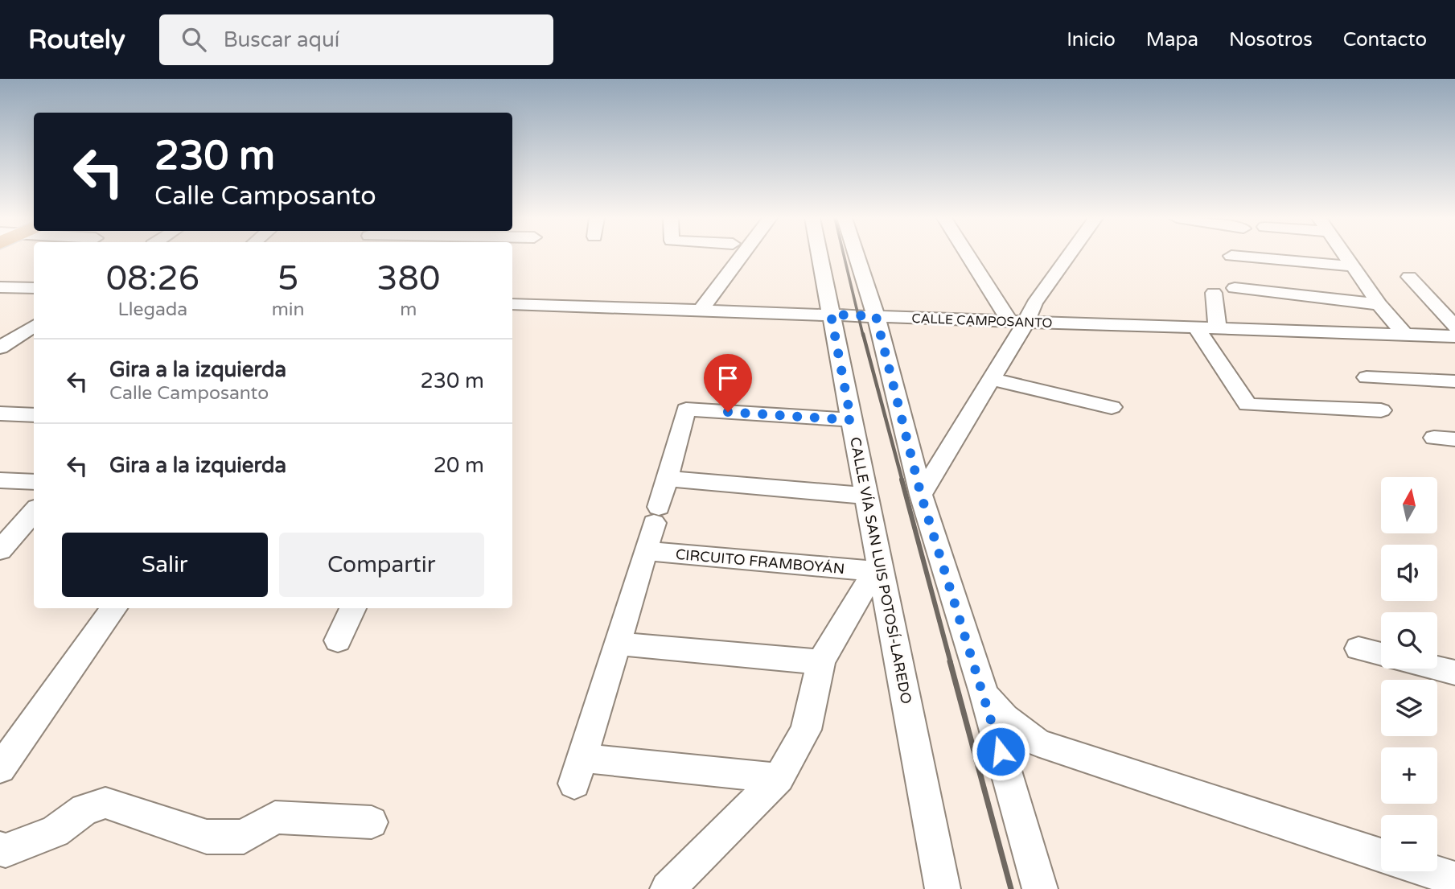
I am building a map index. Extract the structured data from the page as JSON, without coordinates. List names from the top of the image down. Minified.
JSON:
{"streets":{"street":["CALLE CAMPOSANTO","CIRCUITO FRAMBOYÁN","CALLE VÍA SAN LUIS POTOSÍ-LAREDO"]},"crossings":[["CALLE CAMPOSANTO","CALLE VÍA SAN LUIS POTOSÍ-LAREDO"],["CIRCUITO FRAMBOYÁN","CALLE VÍA SAN LUIS POTOSÍ-LAREDO"]],"north":"top","page":{"header":"Routely","search":"Buscar aquí","nav":["Inicio","Mapa","Nosotros","Contacto"],"turn":["230 m","Calle Camposanto"],"eta":["08:26","Llegada","5","min","380","m"],"list":[{"name":"Gira a la izquierda","note":"Calle Camposanto","value":"230 m"},{"name":"Gira a la izquierda","value":"20 m"}],"map_buttons":["+","−"],"buttons":["Salir","Compartir"]}}
